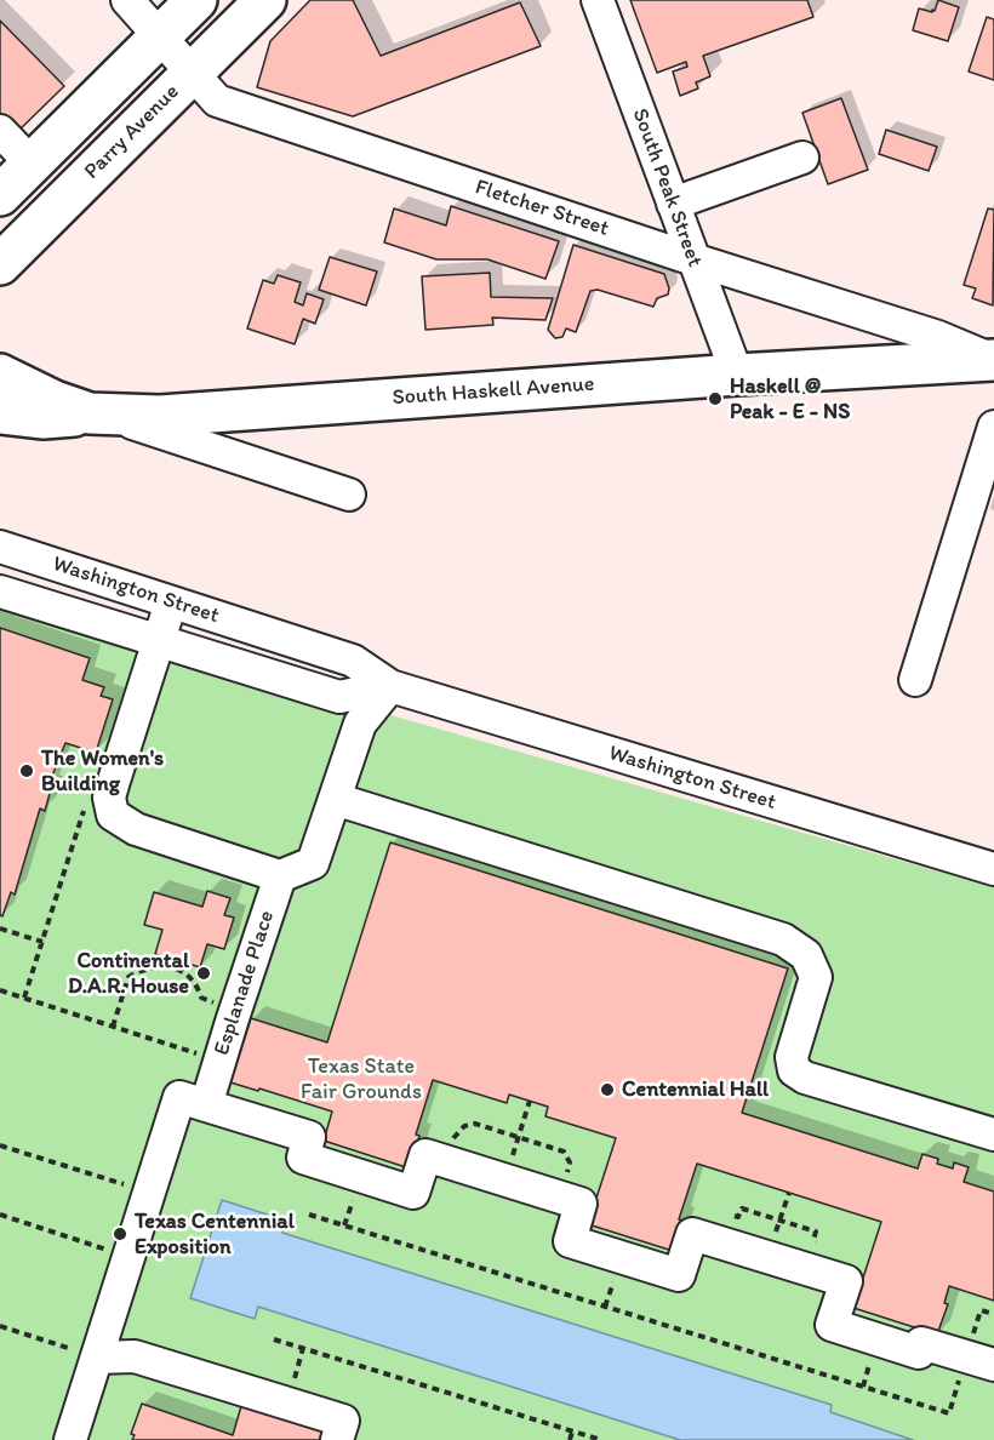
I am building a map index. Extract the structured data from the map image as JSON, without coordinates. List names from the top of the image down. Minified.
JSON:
{"streets":{"main road":["Parry Avenue","South Haskell Avenue"],"street":["South Peak Street","Fletcher Street","Washington Street","Esplanade Place"]},"crossings":[["Parry Avenue","Fletcher Street"],["South Peak Street","Fletcher Street"],["South Peak Street","South Haskell Avenue"],["Fletcher Street","South Haskell Avenue"]],"parks":["Texas State Fair Grounds"],"places":["Haskell @ Peak - E - NS","The Women's Building","Continental D.A.R. House","Centennial Hall","Texas Centennial Exposition"]}
